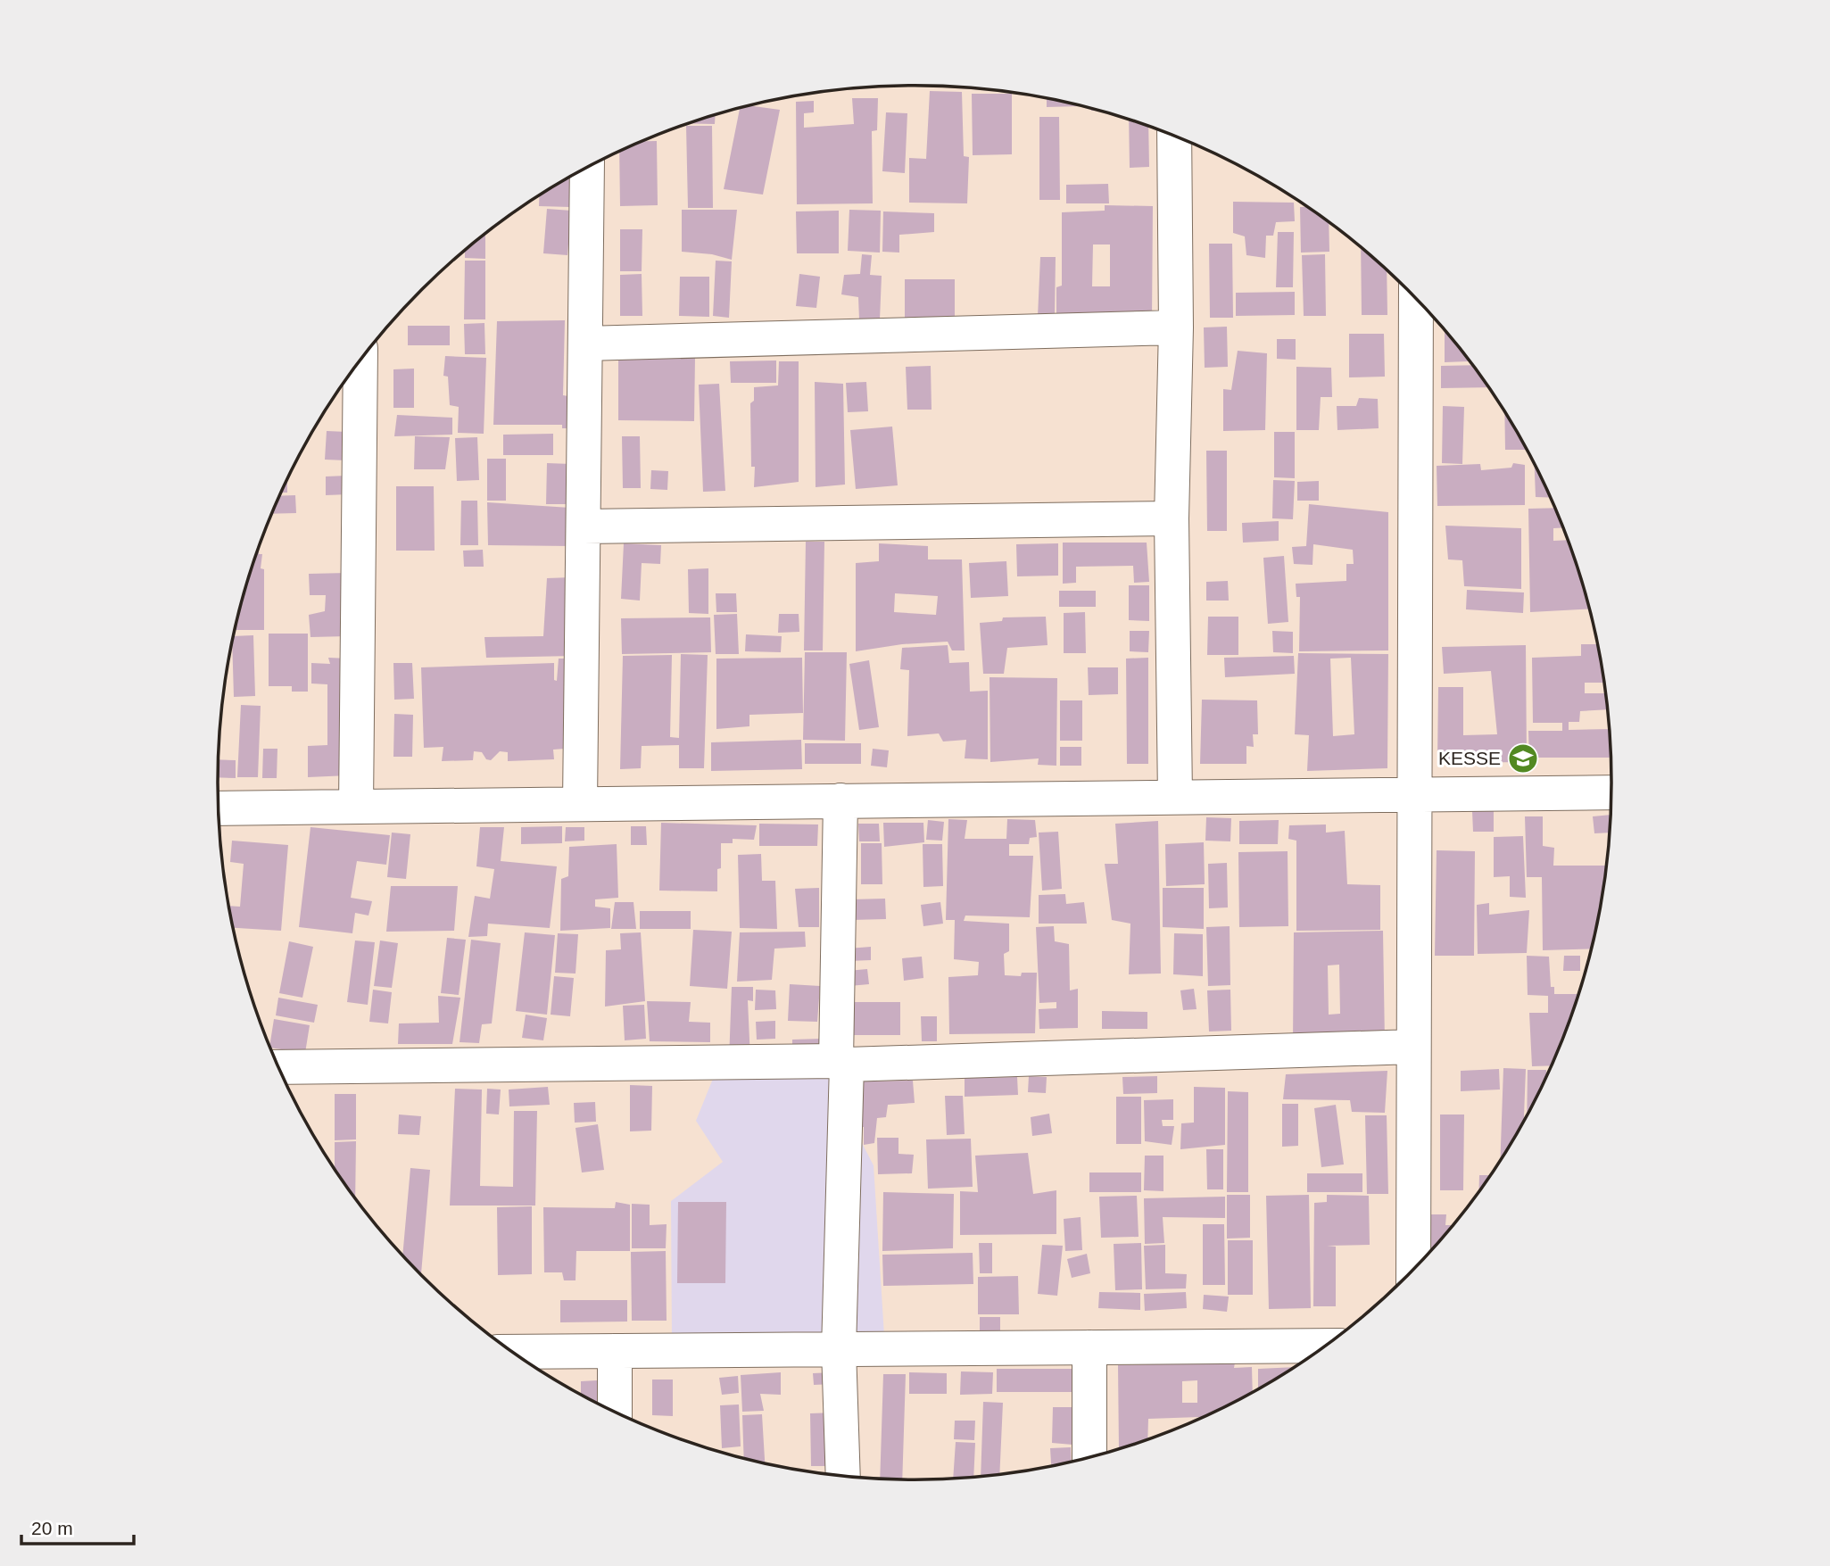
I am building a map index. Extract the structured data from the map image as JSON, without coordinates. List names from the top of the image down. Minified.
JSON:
{"places":{"school or university":["KESSE"]},"scale_bar":"20 m"}
